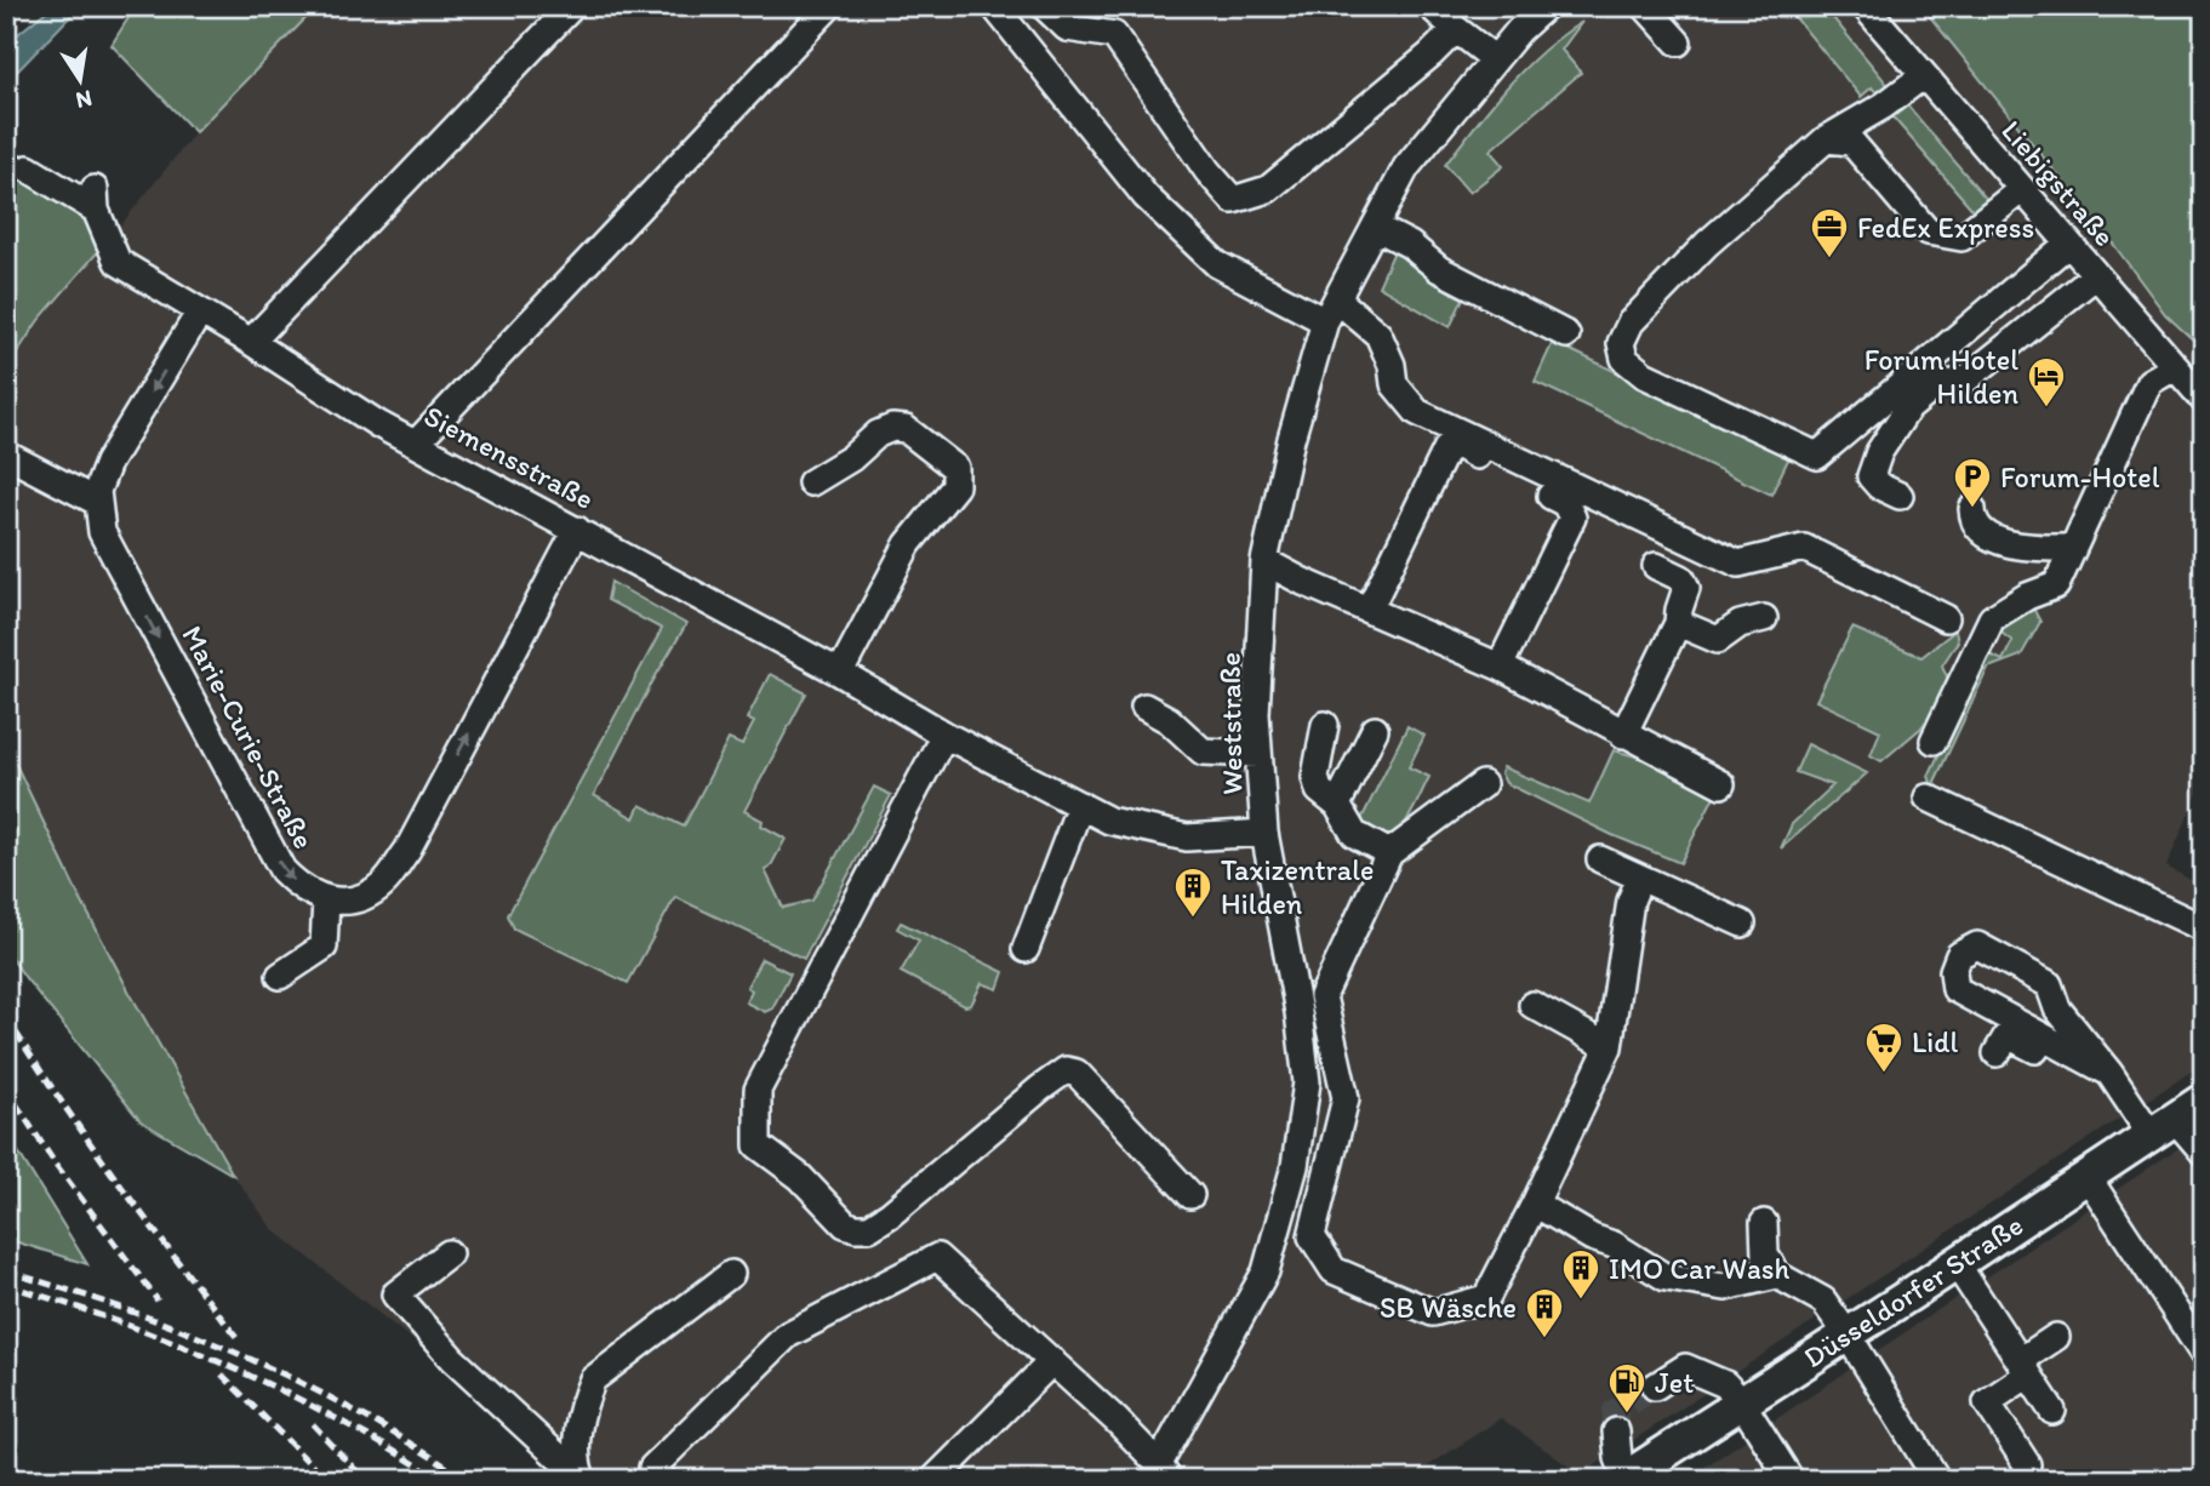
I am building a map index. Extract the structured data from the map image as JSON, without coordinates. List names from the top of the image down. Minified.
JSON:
{"streets":{"main road":["Düsseldorfer Straße"],"street":["Liebigstraße","Siemensstraße","Weststraße","Marie-Curie-Straße"]},"crossings":[["Siemensstraße","Weststraße"]],"one_way":["Marie-Curie-Straße"],"places":{"office":["FedEx Express"],"hotel":["Forum Hotel Hilden"],"parking":["Forum-Hotel"],"building":["Taxizentrale Hilden","IMO Car Wash","SB Wäsche"],"supermarket":["Lidl"],"fuel station":["Jet"]},"north":"bottom"}
